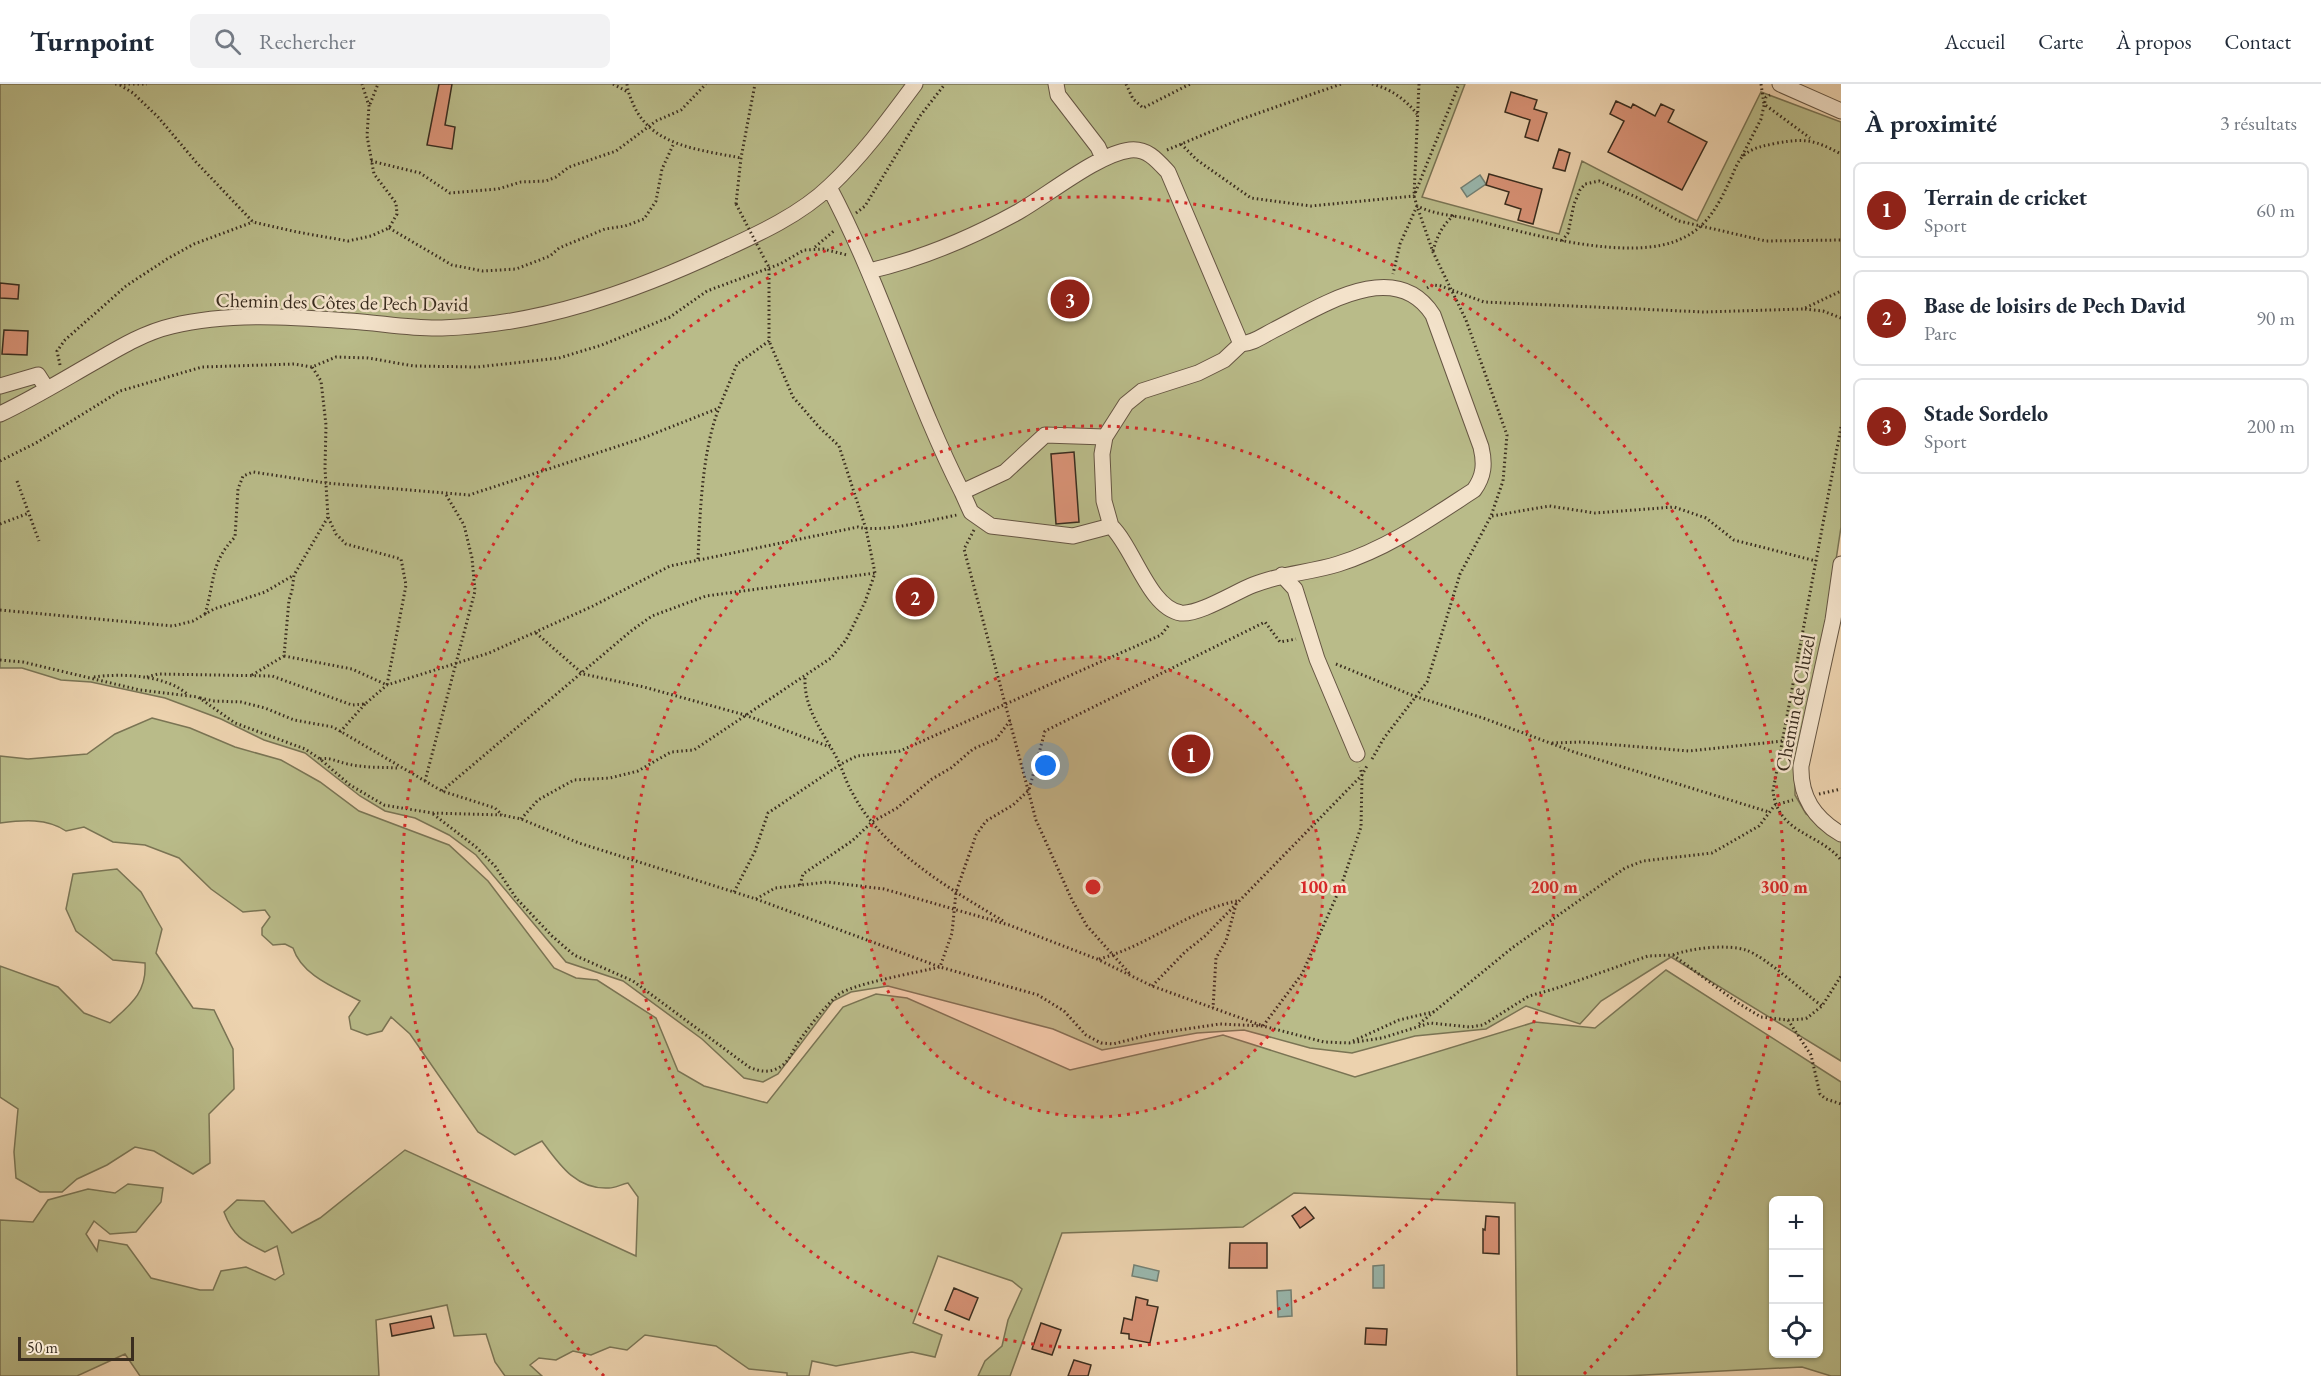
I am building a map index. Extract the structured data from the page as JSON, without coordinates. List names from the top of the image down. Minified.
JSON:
{"streets":{"street":["Chemin des Côtes de Pech David","Chemin de Cluzel"]},"scale_bar":"50 m","page":{"header":"Turnpoint","search":"Rechercher","nav":["Accueil","Carte","À propos","Contact"],"heading":["À proximité","3 résultats"],"list":[{"mark":"1","name":"Terrain de cricket","note":"Sport","value":"60 m"},{"mark":"2","name":"Base de loisirs de Pech David","note":"Parc","value":"90 m"},{"mark":"3","name":"Stade Sordelo","note":"Sport","value":"200 m"}],"pins":["3","2","1"],"map_buttons":["+","−"],"scale":"50 m"},"rings":["100 m","200 m","300 m"]}
